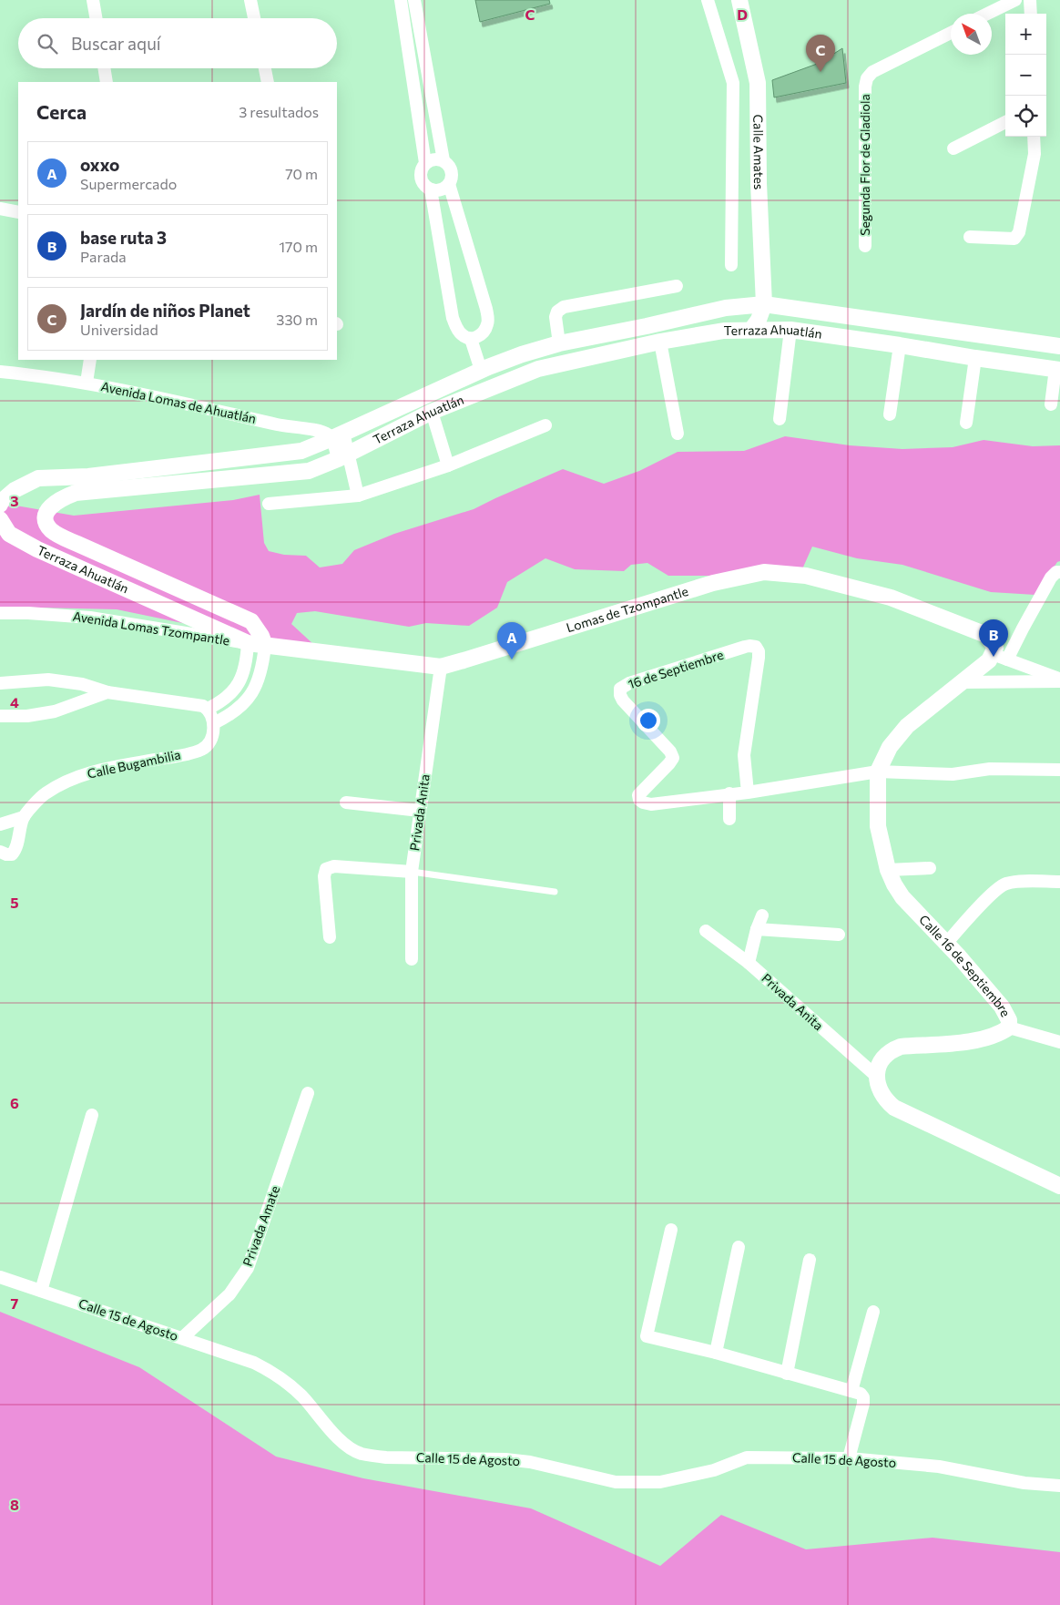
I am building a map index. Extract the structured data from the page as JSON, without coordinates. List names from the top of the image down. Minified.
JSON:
{"streets":{"street":["Calle Amates","Segunda Flor de Gladiola","Terraza Ahuatlán","Avenida Lomas de Ahuatlán","Lomas de Tzompantle","Avenida Lomas Tzompantle","16 de Septiembre","Calle Bugambilia","Privada Anita","Calle 16 de Septiembre","Privada Amate","Calle 15 de Agosto"]},"crossings":[["Calle Amates","Terraza Ahuatlán"],["Terraza Ahuatlán","Avenida Lomas de Ahuatlán"],["Terraza Ahuatlán","Lomas de Tzompantle"],["Terraza Ahuatlán","Avenida Lomas Tzompantle"],["Lomas de Tzompantle","Avenida Lomas Tzompantle"],["Lomas de Tzompantle","Privada Anita"],["Lomas de Tzompantle","Calle 16 de Septiembre"],["16 de Septiembre","Calle 16 de Septiembre"],["Privada Anita","Calle 16 de Septiembre"],["Privada Amate","Calle 15 de Agosto"]],"north":"top left","page":{"map_buttons":["+","−"],"search":"Buscar aquí","pins":["C","B","A"],"heading":["Cerca","3 resultados"],"list":[{"mark":"A","name":"oxxo","note":"Supermercado","value":"70 m"},{"mark":"B","name":"base ruta 3","note":"Parada","value":"170 m"},{"mark":"C","name":"Jardín de niños Planet","note":"Universidad","value":"330 m"}]},"grid":{"columns":["C","D"],"rows":["3","4","5","6","7","8"]}}
